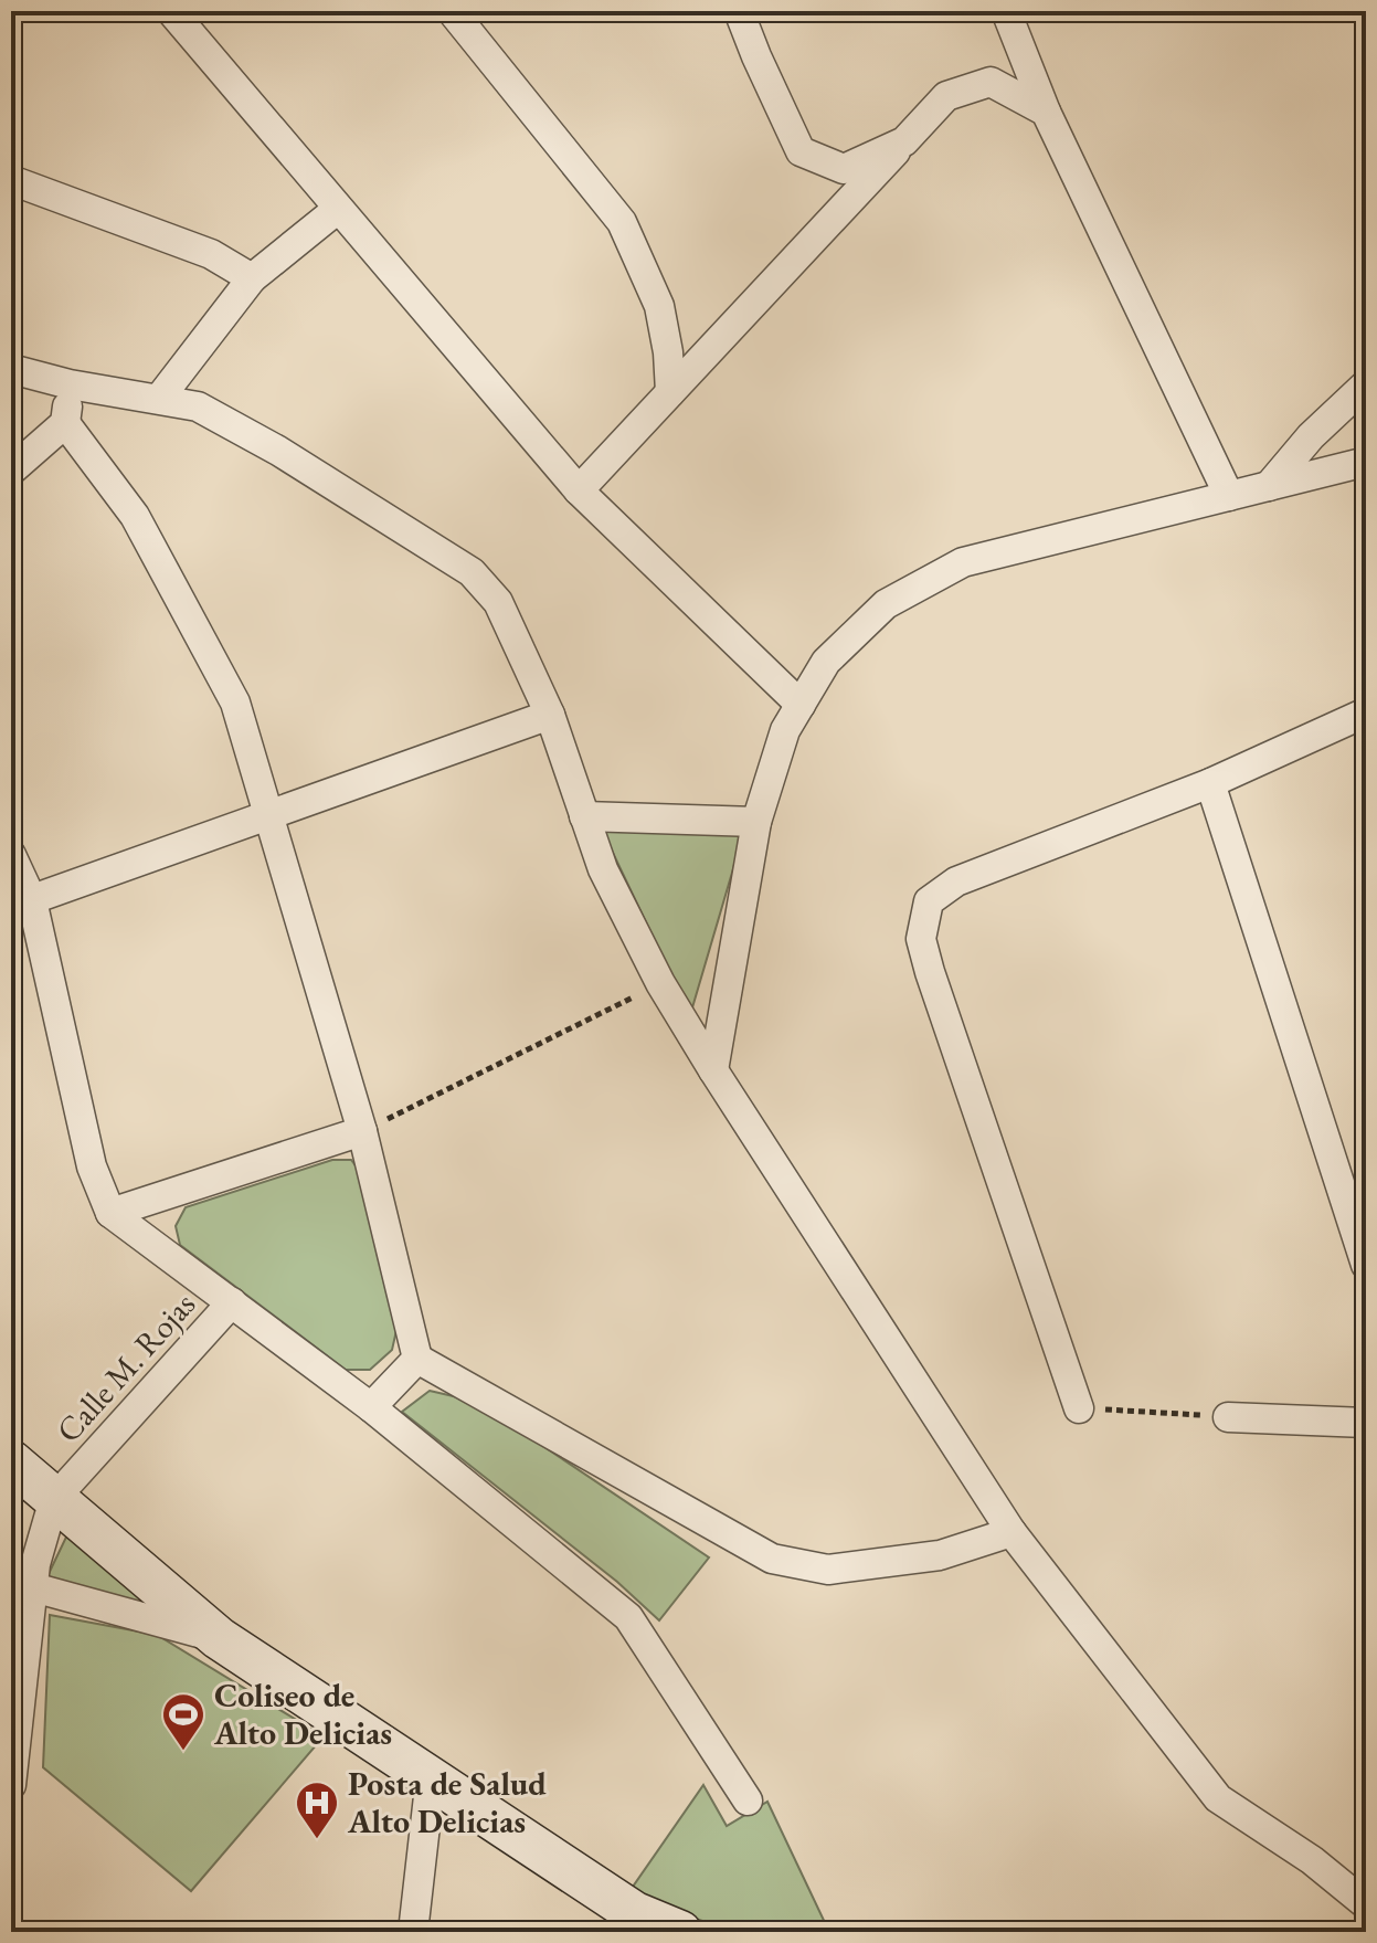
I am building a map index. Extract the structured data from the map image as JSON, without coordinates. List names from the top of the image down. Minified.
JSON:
{"streets":{"street":["Calle M. Rojas"]},"places":{"sports":["Coliseo de Alto Delicias"],"hospital":["Posta de Salud Alto Delicias"]}}
